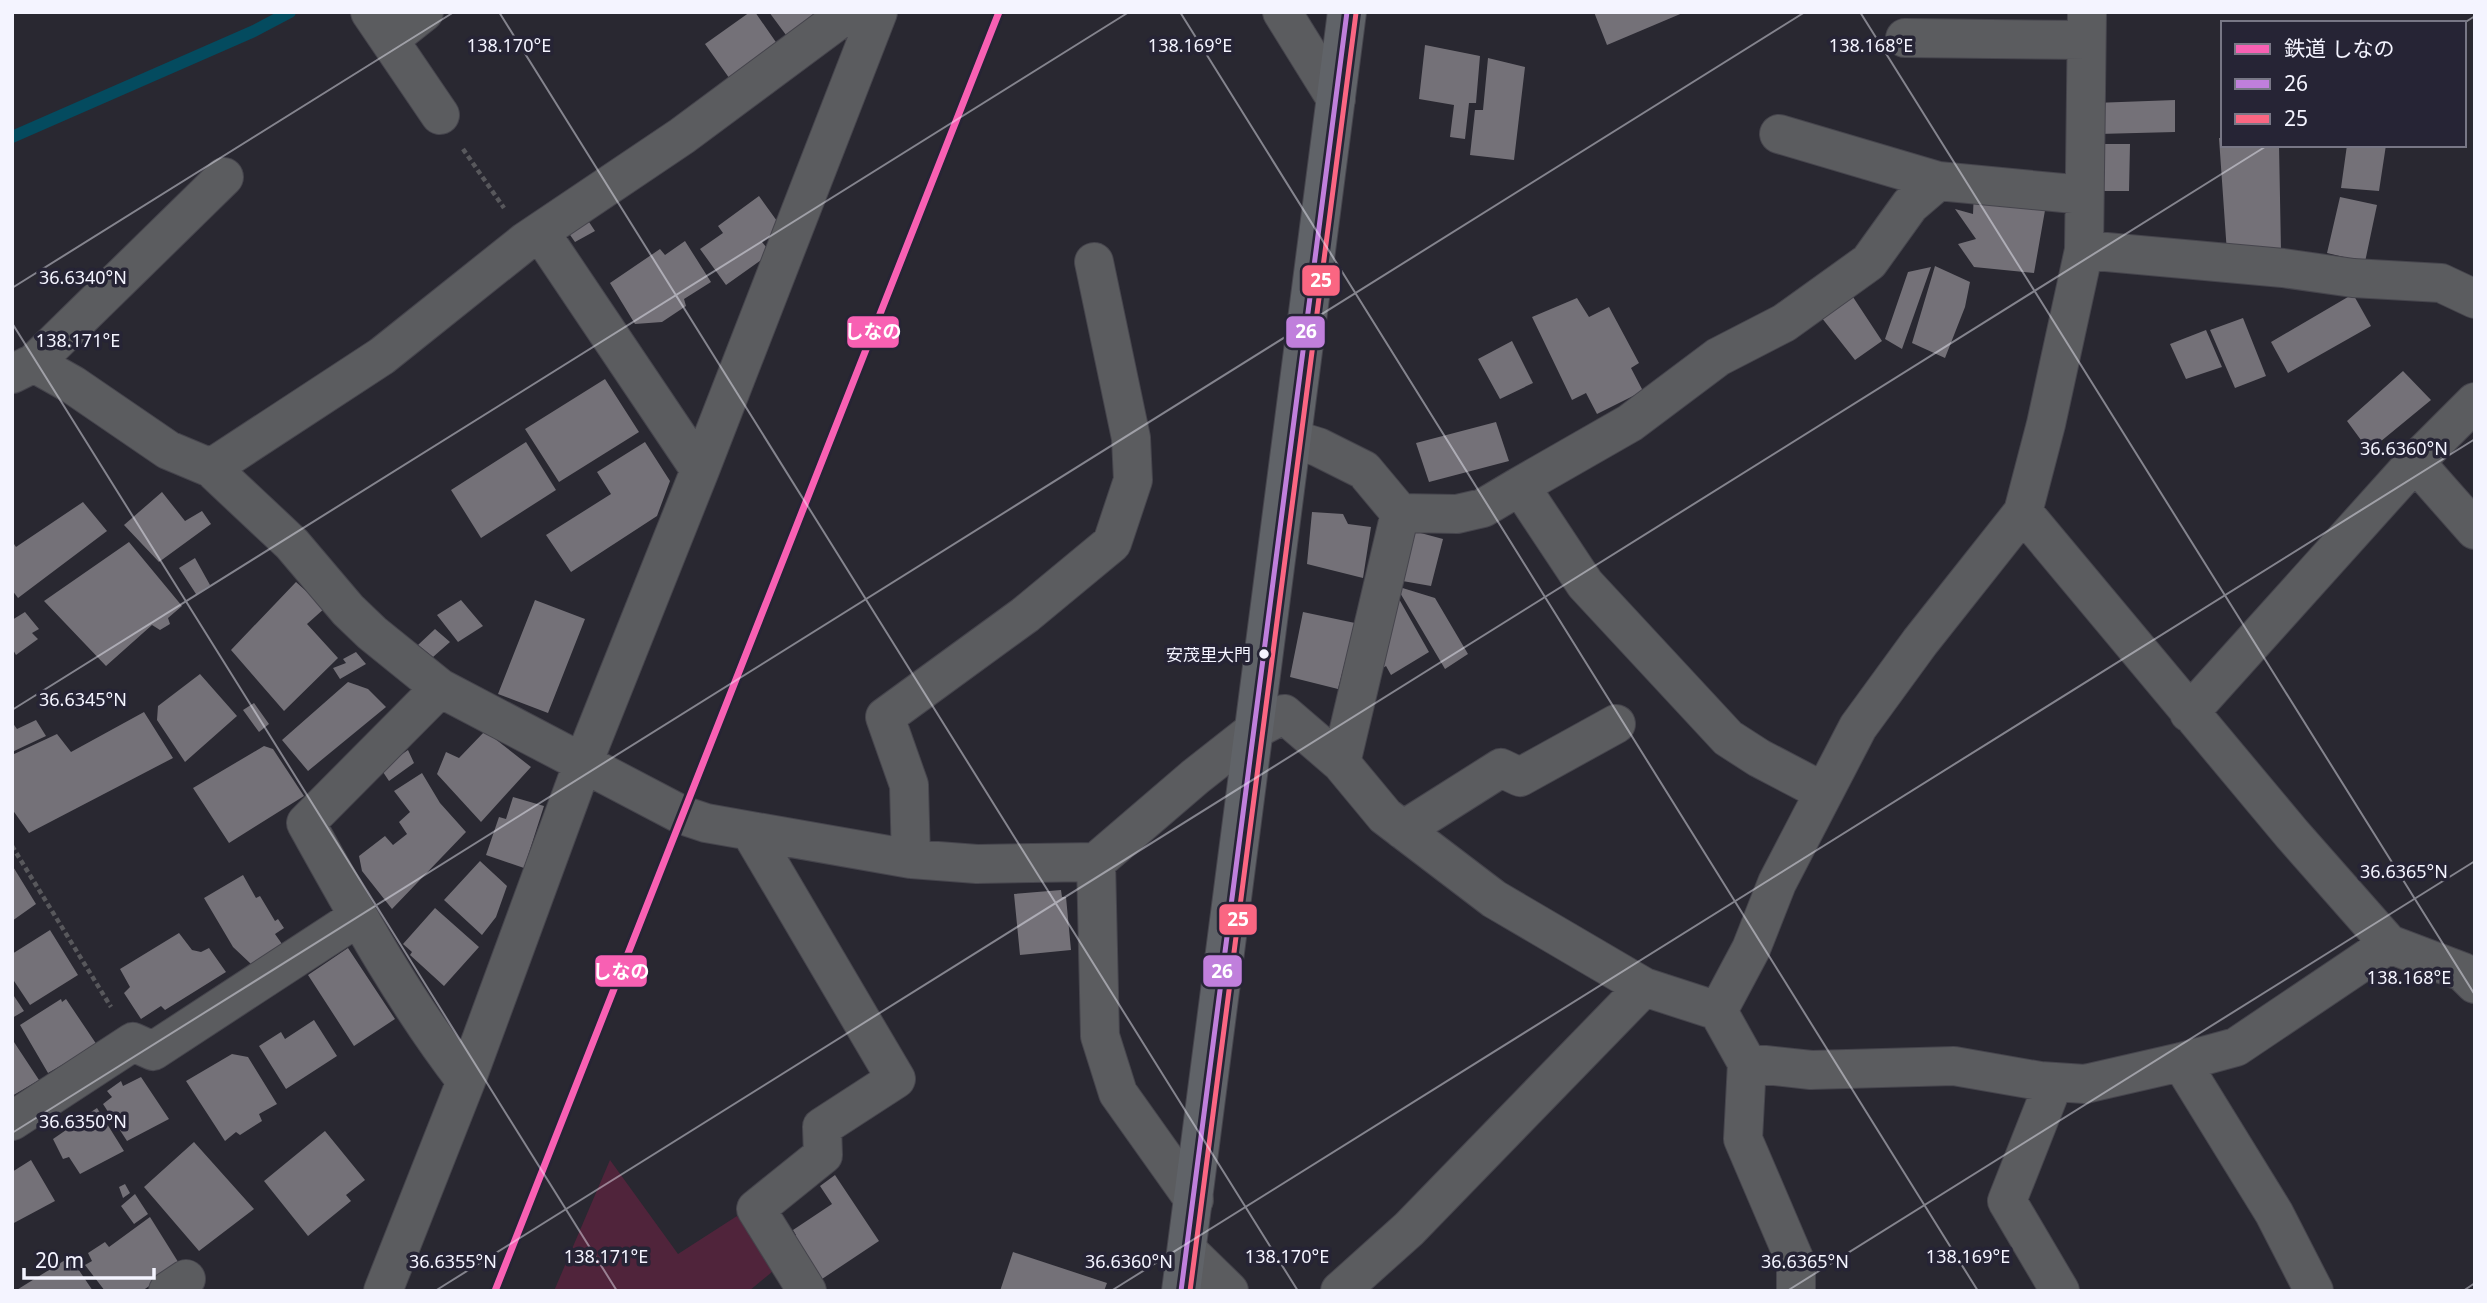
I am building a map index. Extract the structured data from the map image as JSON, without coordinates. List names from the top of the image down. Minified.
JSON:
{"places":["安茂里大門"],"lines":["rail line しなの","transit line 26","transit line 25"],"legend":["鉄道 しなの","26","25"],"scale_bar":"20 m","coordinates":["138.170°E","138.169°E","138.168°E","36.6340°N","138.171°E","36.6360°N","36.6345°N","36.6365°N","36.6350°N","36.6355°N"]}
